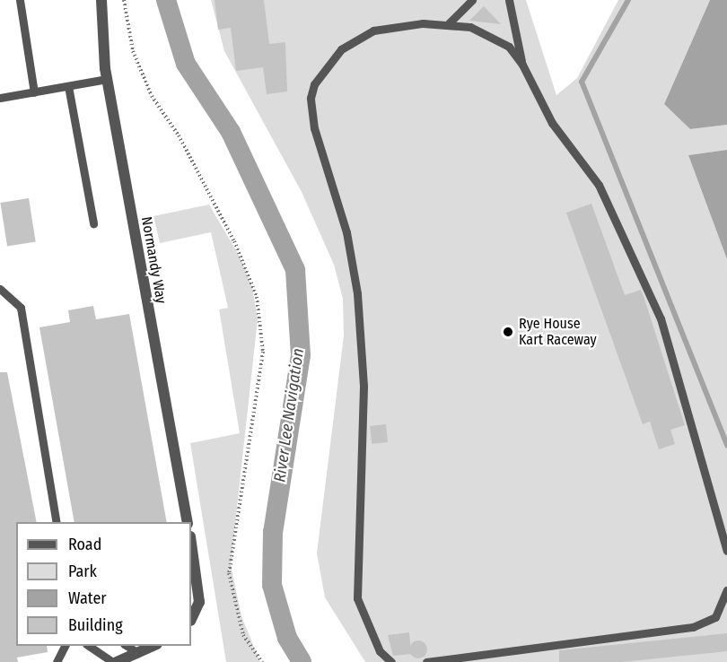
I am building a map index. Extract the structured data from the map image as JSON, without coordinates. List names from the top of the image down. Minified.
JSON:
{"streets":{"street":["Normandy Way"]},"water":["River Lee Navigation"],"places":["Rye House Kart Raceway"],"legend":["Road","Park","Water","Building"]}
